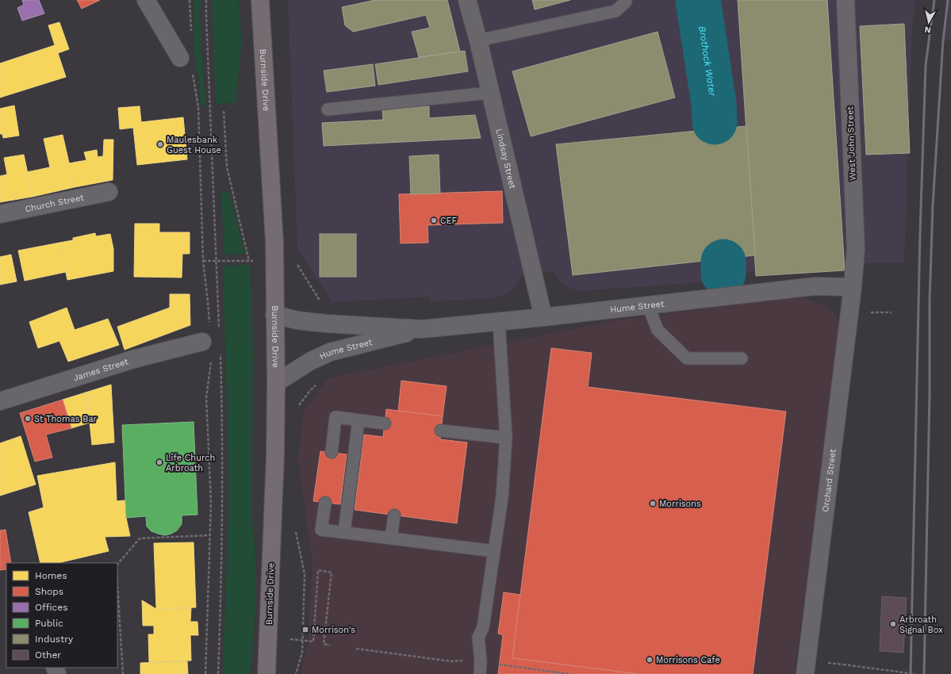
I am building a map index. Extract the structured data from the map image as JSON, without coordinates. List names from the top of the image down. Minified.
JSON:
{"streets":{"main road":["Burnside Drive"],"street":["West John Street","Lindsay Street","Church Street","Hume Street","James Street","Orchard Street"]},"crossings":[["Burnside Drive","Hume Street"],["West John Street","Hume Street"],["West John Street","Orchard Street"],["Lindsay Street","Hume Street"],["Hume Street","Orchard Street"]],"water":["Brothock Water"],"places":{"other":["Maulesbank Guest House","CEF","St Thomas Bar","Life Church Arbroath","Morrisons","Arbroath Signal Box","Morrisons Cafe"],"transit":["Morrison's"]},"legend":["Homes","Shops","Offices","Public","Industry","Other"],"north":"bottom"}
